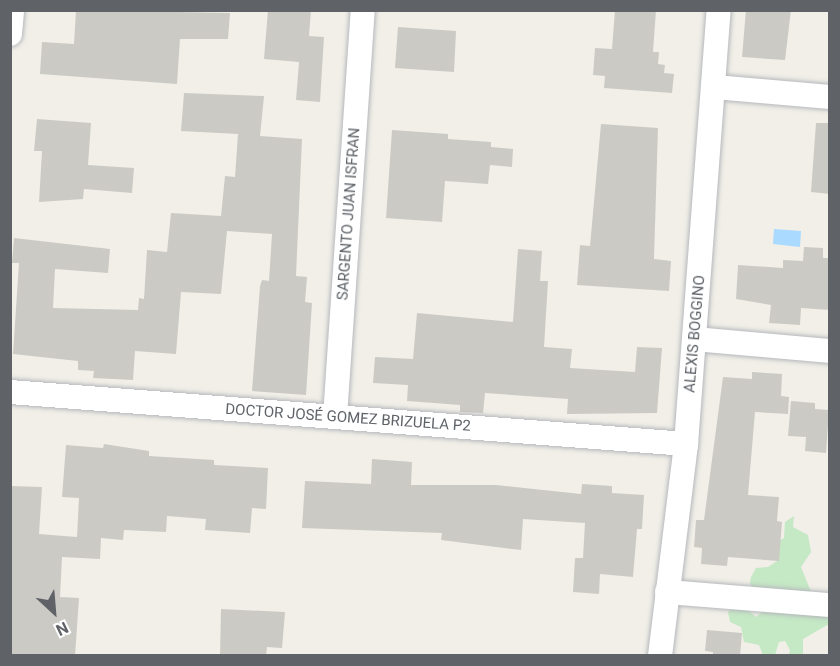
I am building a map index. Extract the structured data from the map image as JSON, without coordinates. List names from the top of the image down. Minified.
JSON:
{"streets":{"street":["SARGENTO JUAN ISFRAN","ALEXIS BOGGINO","DOCTOR JOSÉ GOMEZ BRIZUELA P2"]},"crossings":[["SARGENTO JUAN ISFRAN","DOCTOR JOSÉ GOMEZ BRIZUELA P2"],["ALEXIS BOGGINO","DOCTOR JOSÉ GOMEZ BRIZUELA P2"]],"north":"bottom right"}
